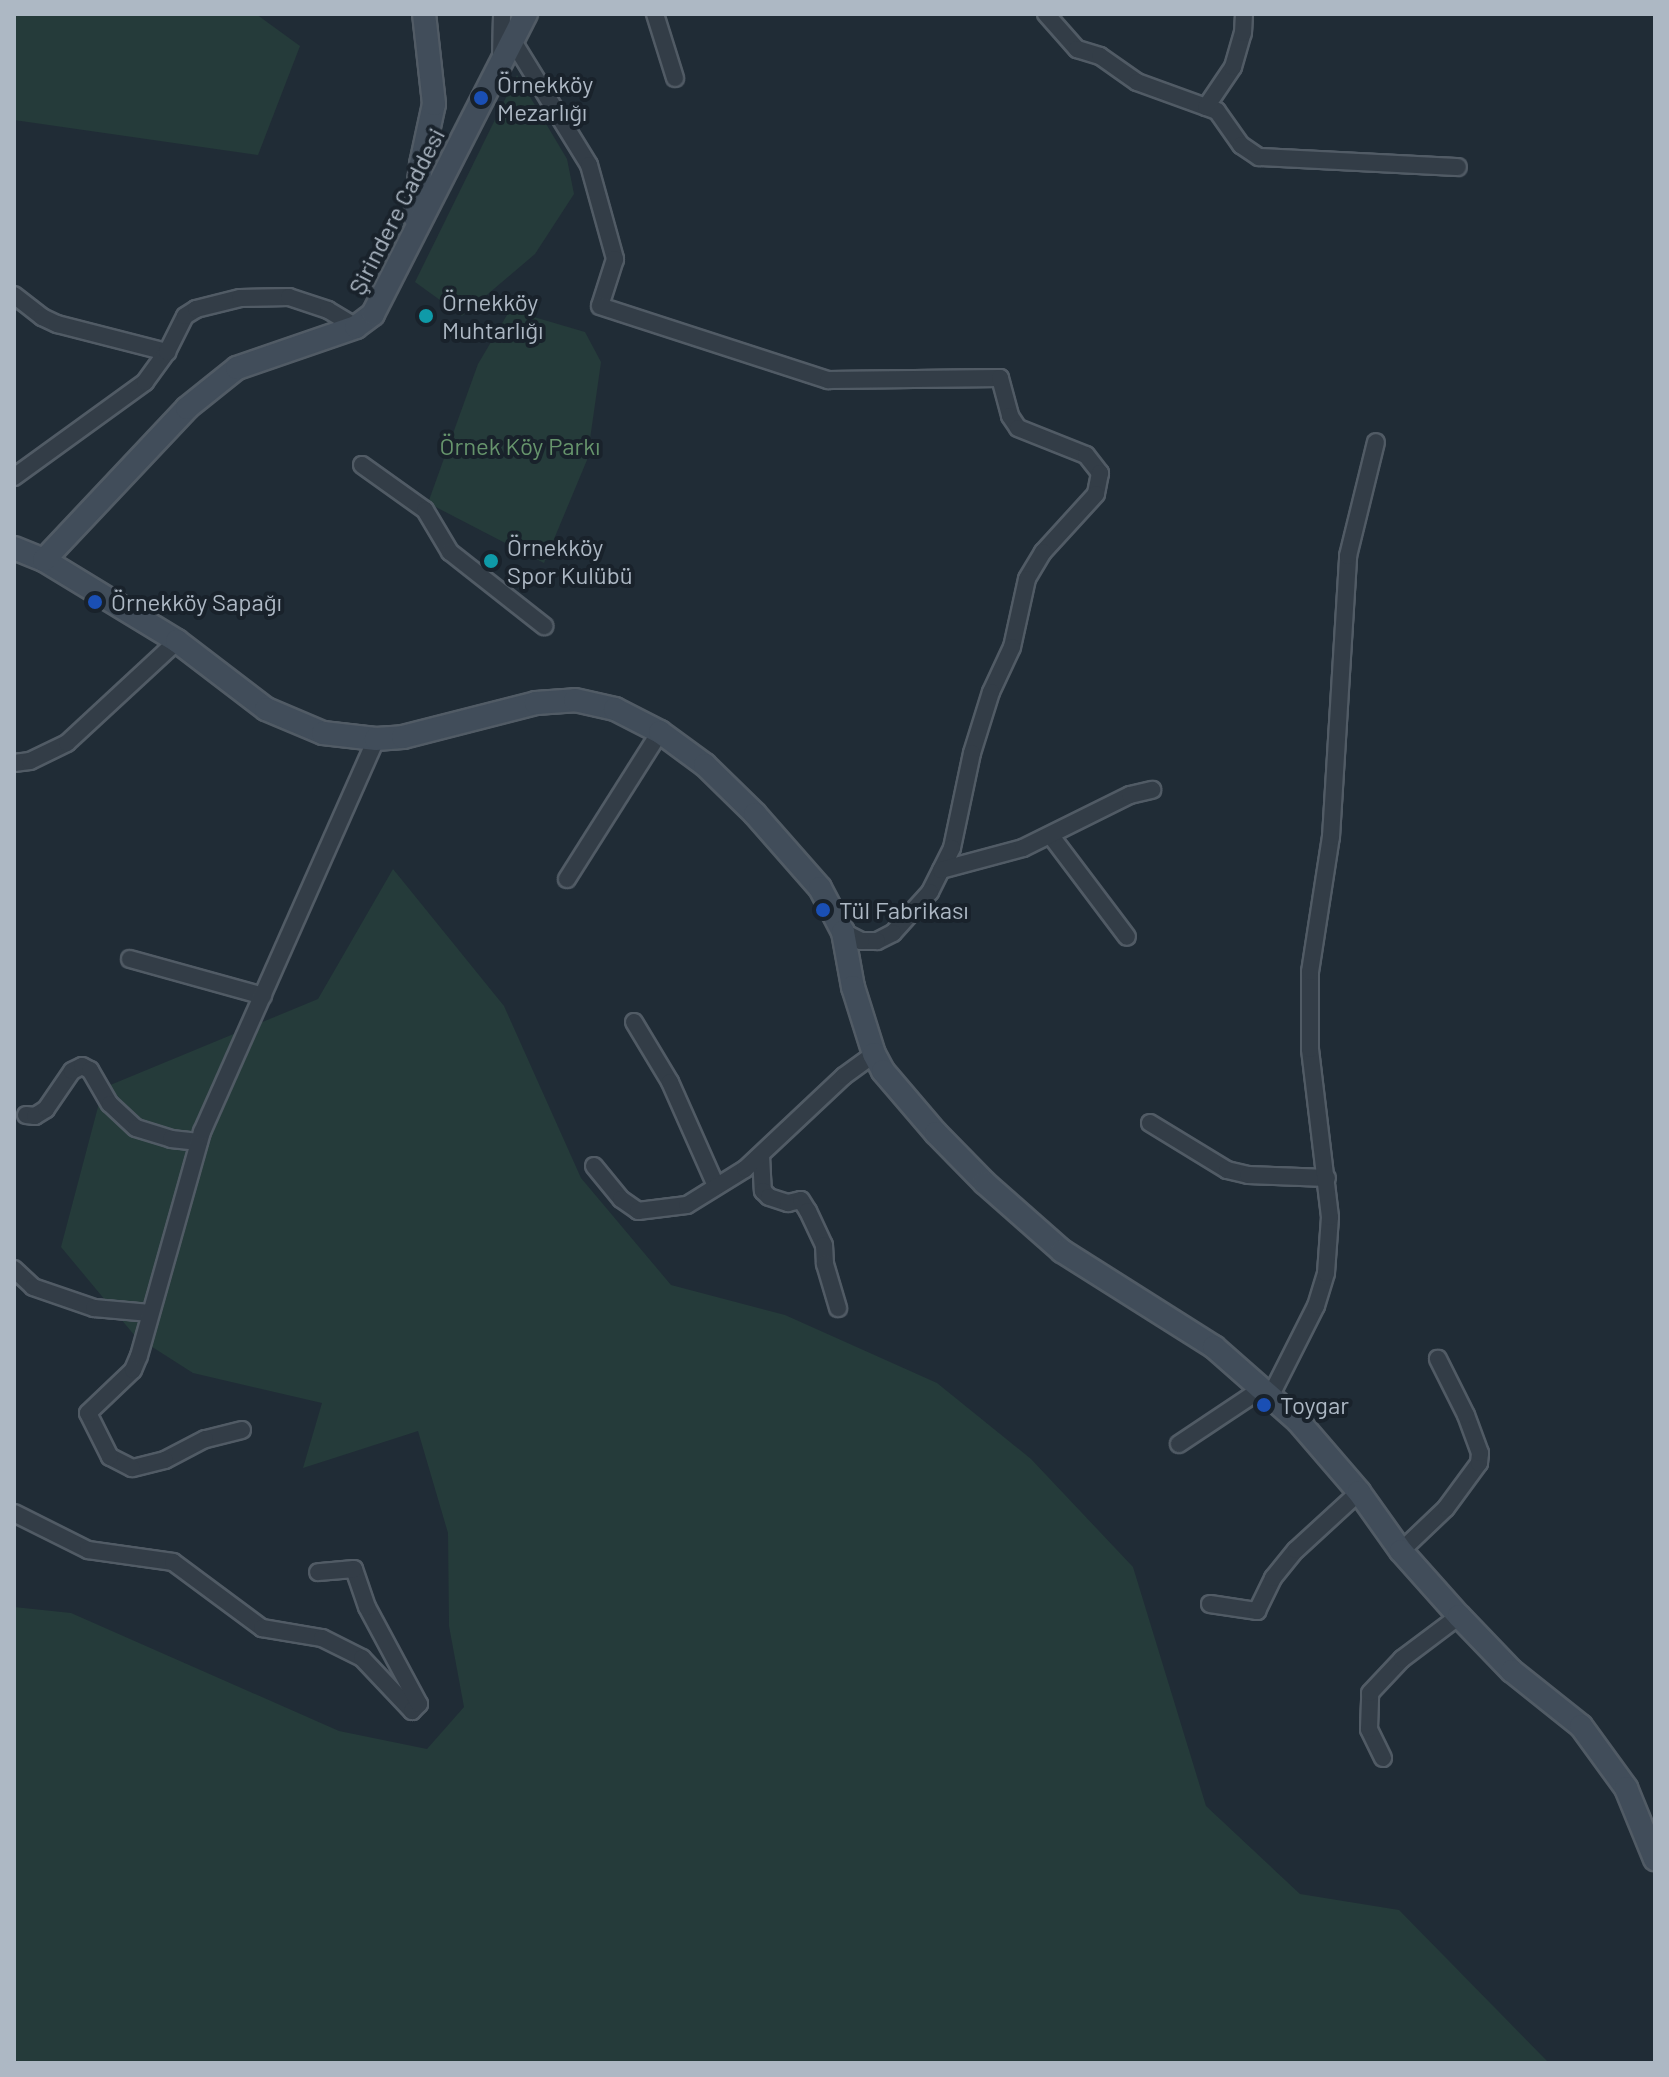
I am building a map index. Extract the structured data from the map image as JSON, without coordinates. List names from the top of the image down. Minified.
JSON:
{"streets":{"main road":["Şirindere Caddesi"]},"parks":["Örnek Köy Parkı"],"places":["Örnekköy Mezarlığı","Örnekköy Muhtarlığı","Örnekköy Spor Kulübü","Örnekköy Sapağı","Tül Fabrikası","Toygar"]}
